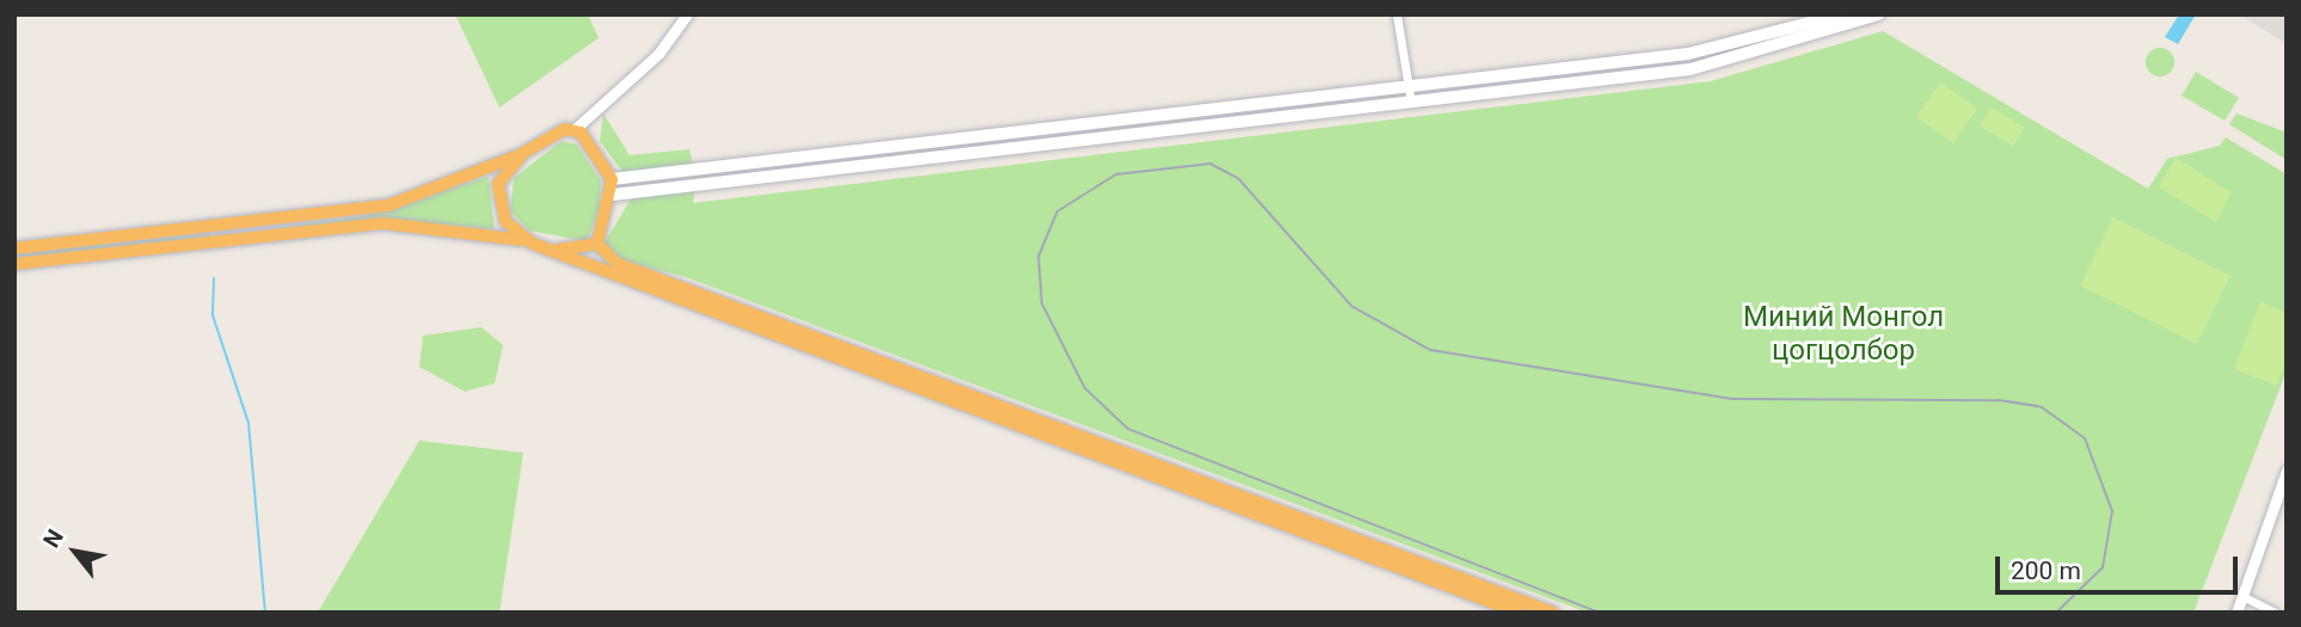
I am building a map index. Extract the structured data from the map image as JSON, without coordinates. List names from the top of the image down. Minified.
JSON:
{"parks":["Миний Монгол цогцолбор"],"scale_bar":"200 m","north":"top left"}
